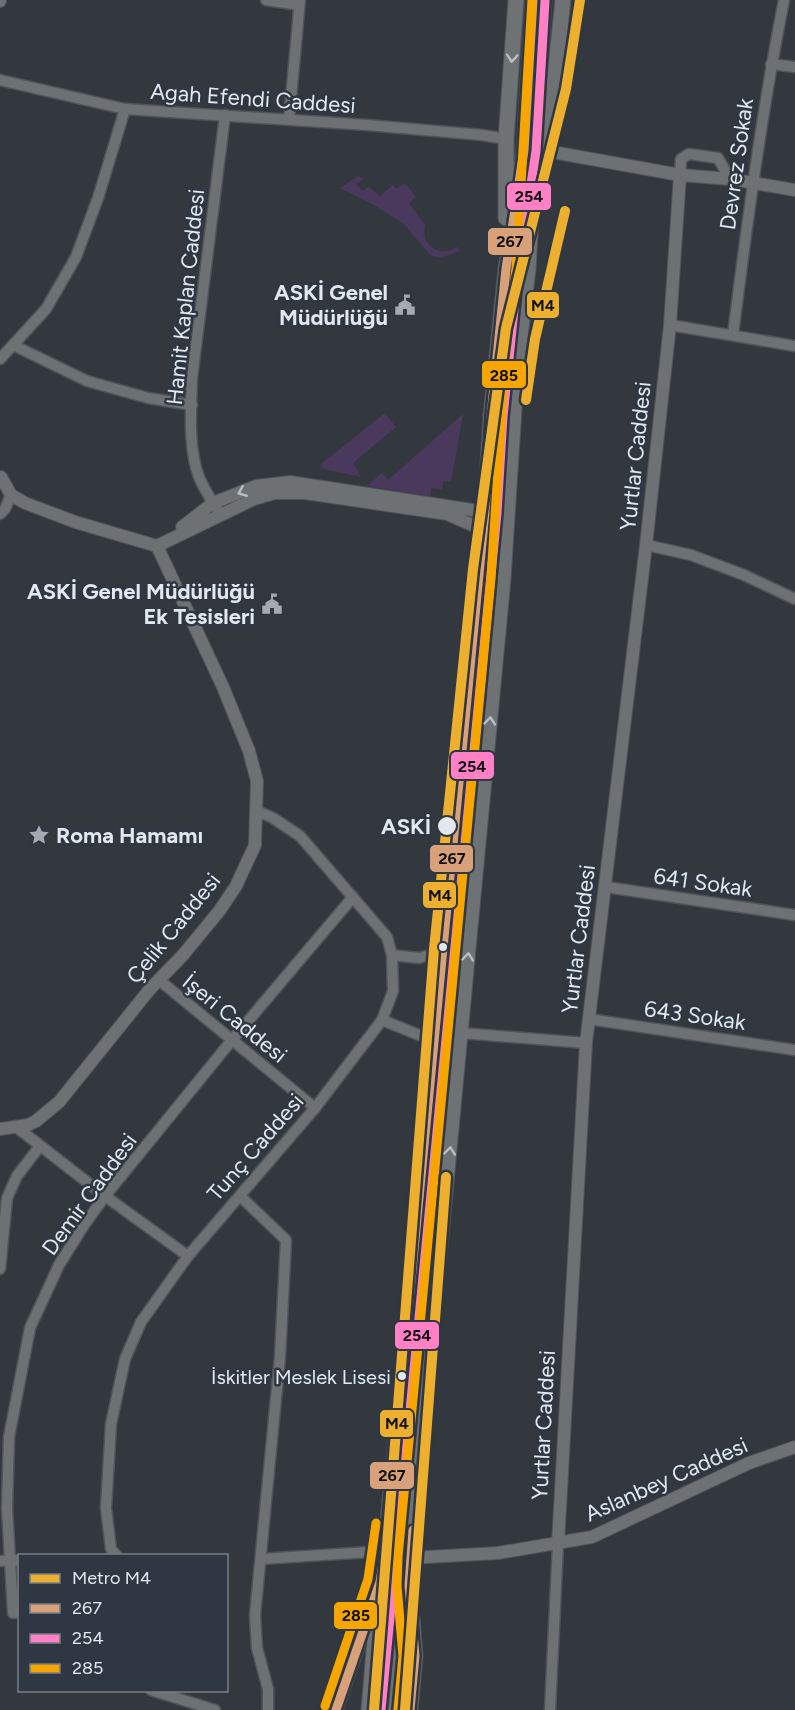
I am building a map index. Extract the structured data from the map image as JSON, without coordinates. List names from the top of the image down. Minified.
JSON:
{"streets":{"street":["Agah Efendi Caddesi","Devrez Sokak","Hamit Kaplan Caddesi","Yurtlar Caddesi","641 Sokak","Çelik Caddesi","643 Sokak","İşeri Caddesi","Tunç Caddesi","Demir Caddesi","Aslanbey Caddesi"]},"crossings":[["Agah Efendi Caddesi","Hamit Kaplan Caddesi"],["Yurtlar Caddesi","641 Sokak"],["Yurtlar Caddesi","643 Sokak"],["Yurtlar Caddesi","Aslanbey Caddesi"],["Çelik Caddesi","İşeri Caddesi"],["Çelik Caddesi","Tunç Caddesi"],["İşeri Caddesi","Tunç Caddesi"],["İşeri Caddesi","Demir Caddesi"],["Tunç Caddesi","Demir Caddesi"]],"places":{"public building":["ASKİ Genel Müdürlüğü","ASKİ Genel Müdürlüğü Ek Tesisleri"],"other":["ASKİ","İskitler Meslek Lisesi"],"place":["Roma Hamamı"]},"lines":["metro line M4","transit line 267","transit line 285","transit line 254"],"legend":["Metro M4","267","254","285"]}
